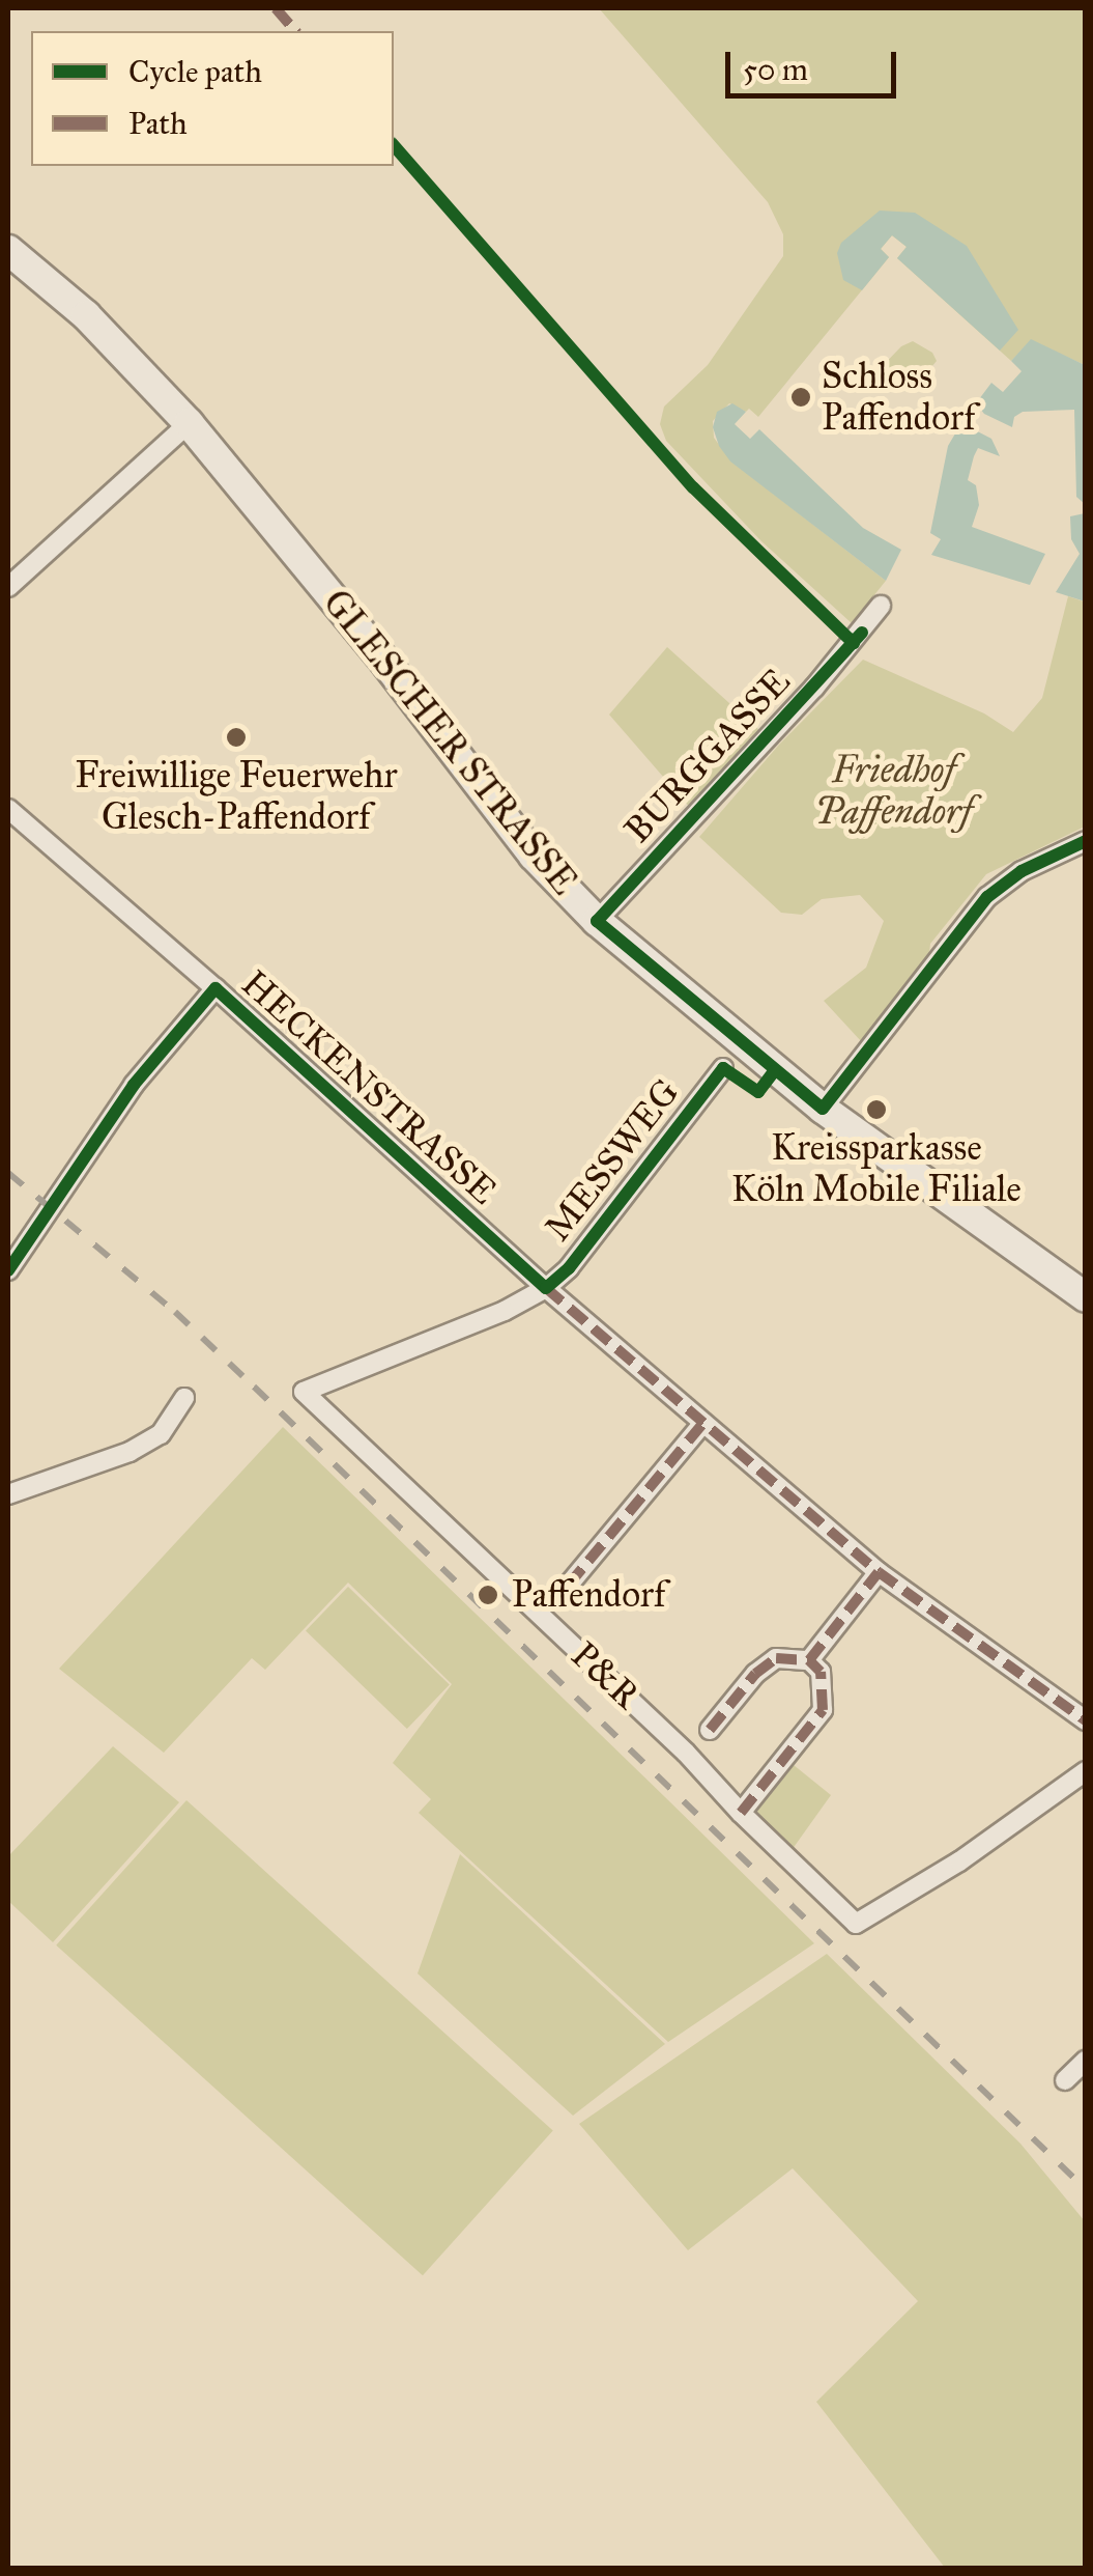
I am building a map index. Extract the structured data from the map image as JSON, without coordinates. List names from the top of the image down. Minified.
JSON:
{"streets":{"street":["GLESCHER STRASSE","BURGGASSE","HECKENSTRASSE","MESSWEG","P&R"]},"crossings":[["GLESCHER STRASSE","BURGGASSE"],["HECKENSTRASSE","MESSWEG"],["MESSWEG","P&R"]],"parks":["Friedhof Paffendorf"],"places":["Schloss Paffendorf","Freiwillige Feuerwehr Glesch-Paffendorf","Kreissparkasse Köln Mobile Filiale","Paffendorf"],"legend":["Cycle path","Path"],"scale_bar":"50 m"}
